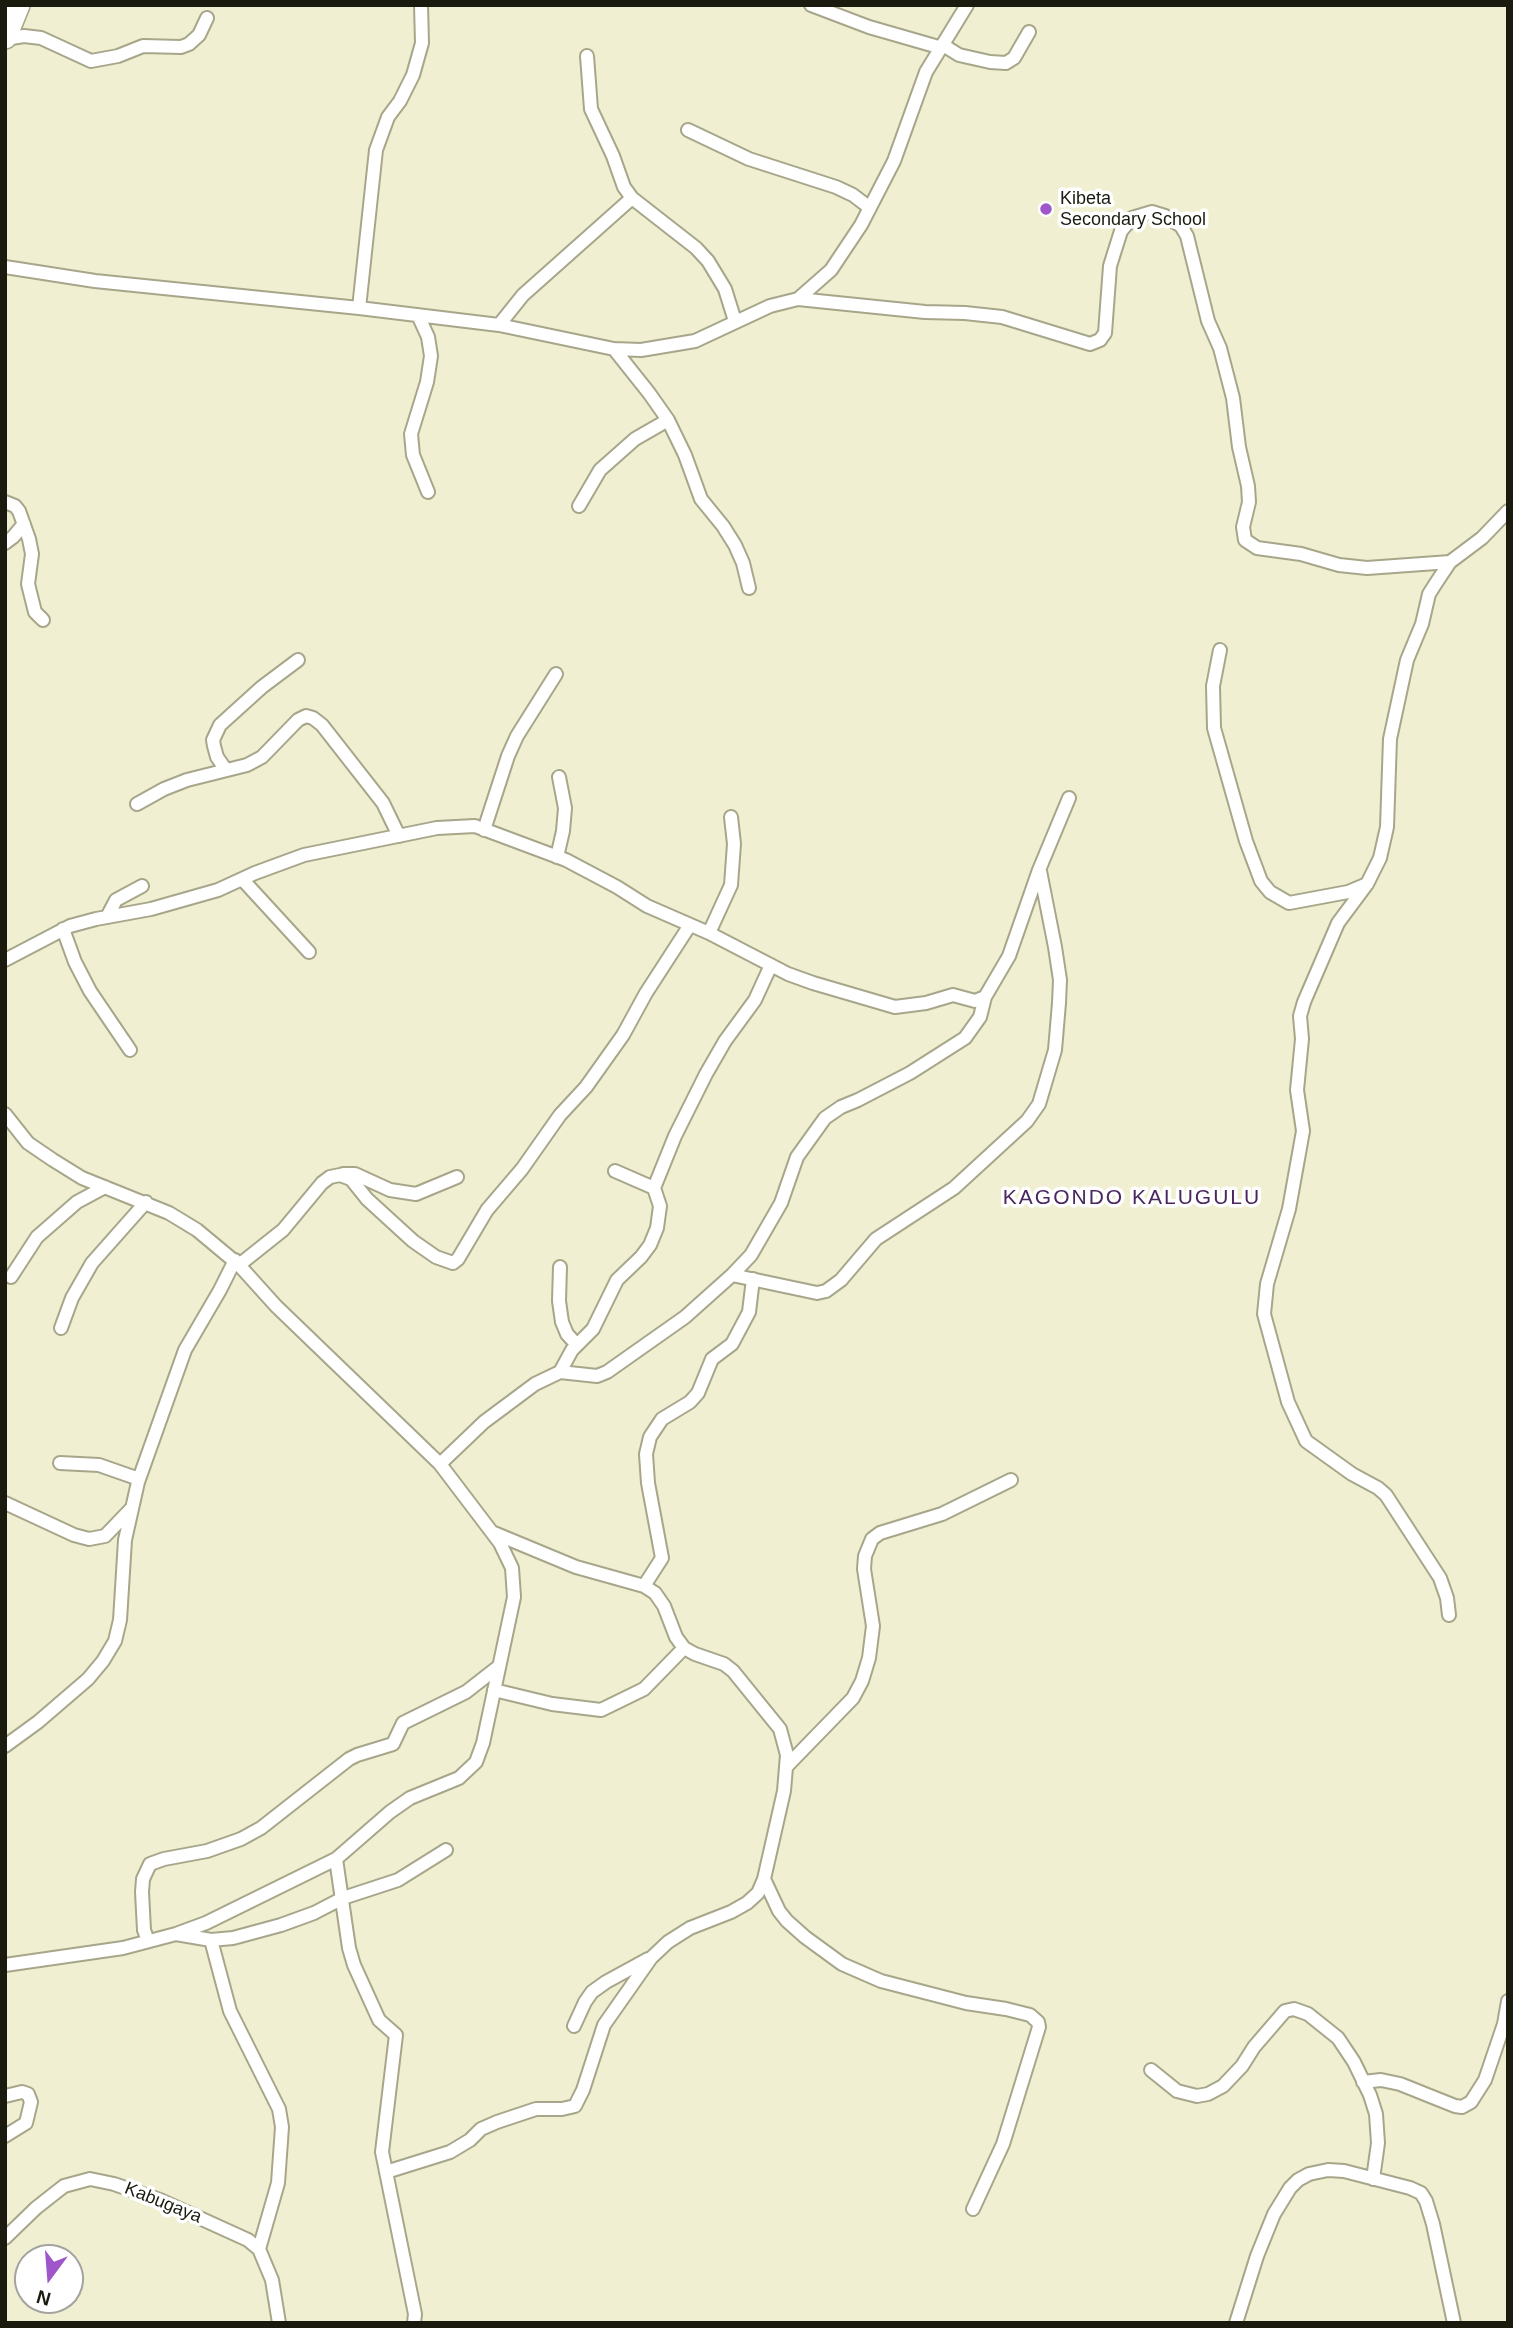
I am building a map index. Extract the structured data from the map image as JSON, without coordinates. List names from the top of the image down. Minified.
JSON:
{"streets":{"street":["Kabugaya"]},"districts":["KAGONDO KALUGULU"],"places":["Kibeta Secondary School"],"north":"bottom"}
